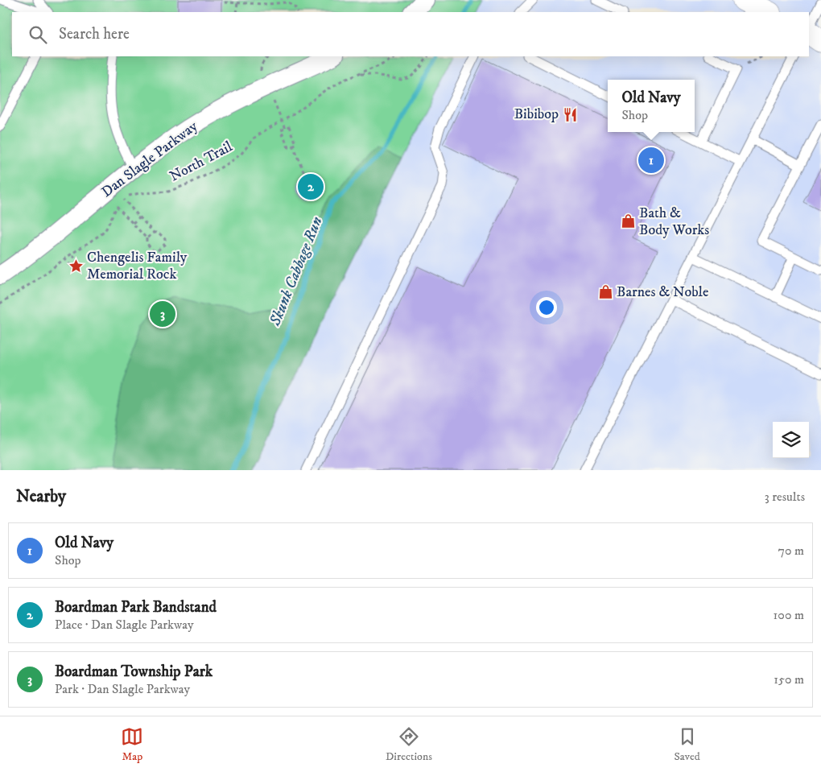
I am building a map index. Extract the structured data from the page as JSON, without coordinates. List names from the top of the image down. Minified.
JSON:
{"streets":{"street":["Dan Slagle Parkway"],"path":["North Trail"]},"water":["Skunk Cabbage Run"],"places":{"restaurant":["Bibibop"],"shop":["Bath & Body Works","Barnes & Noble"],"place":["Chengelis Family Memorial Rock"]},"page":{"search":"Search here","popup":["Old Navy","Shop"],"pins":["1","2","3"],"heading":["Nearby","3 results"],"list":[{"mark":"1","name":"Old Navy","note":"Shop","value":"70 m"},{"mark":"2","name":"Boardman Park Bandstand","note":"Place · Dan Slagle Parkway","value":"100 m"},{"mark":"3","name":"Boardman Township Park","note":"Park · Dan Slagle Parkway","value":"150 m"}],"nav":["Map","Directions","Saved"]}}
